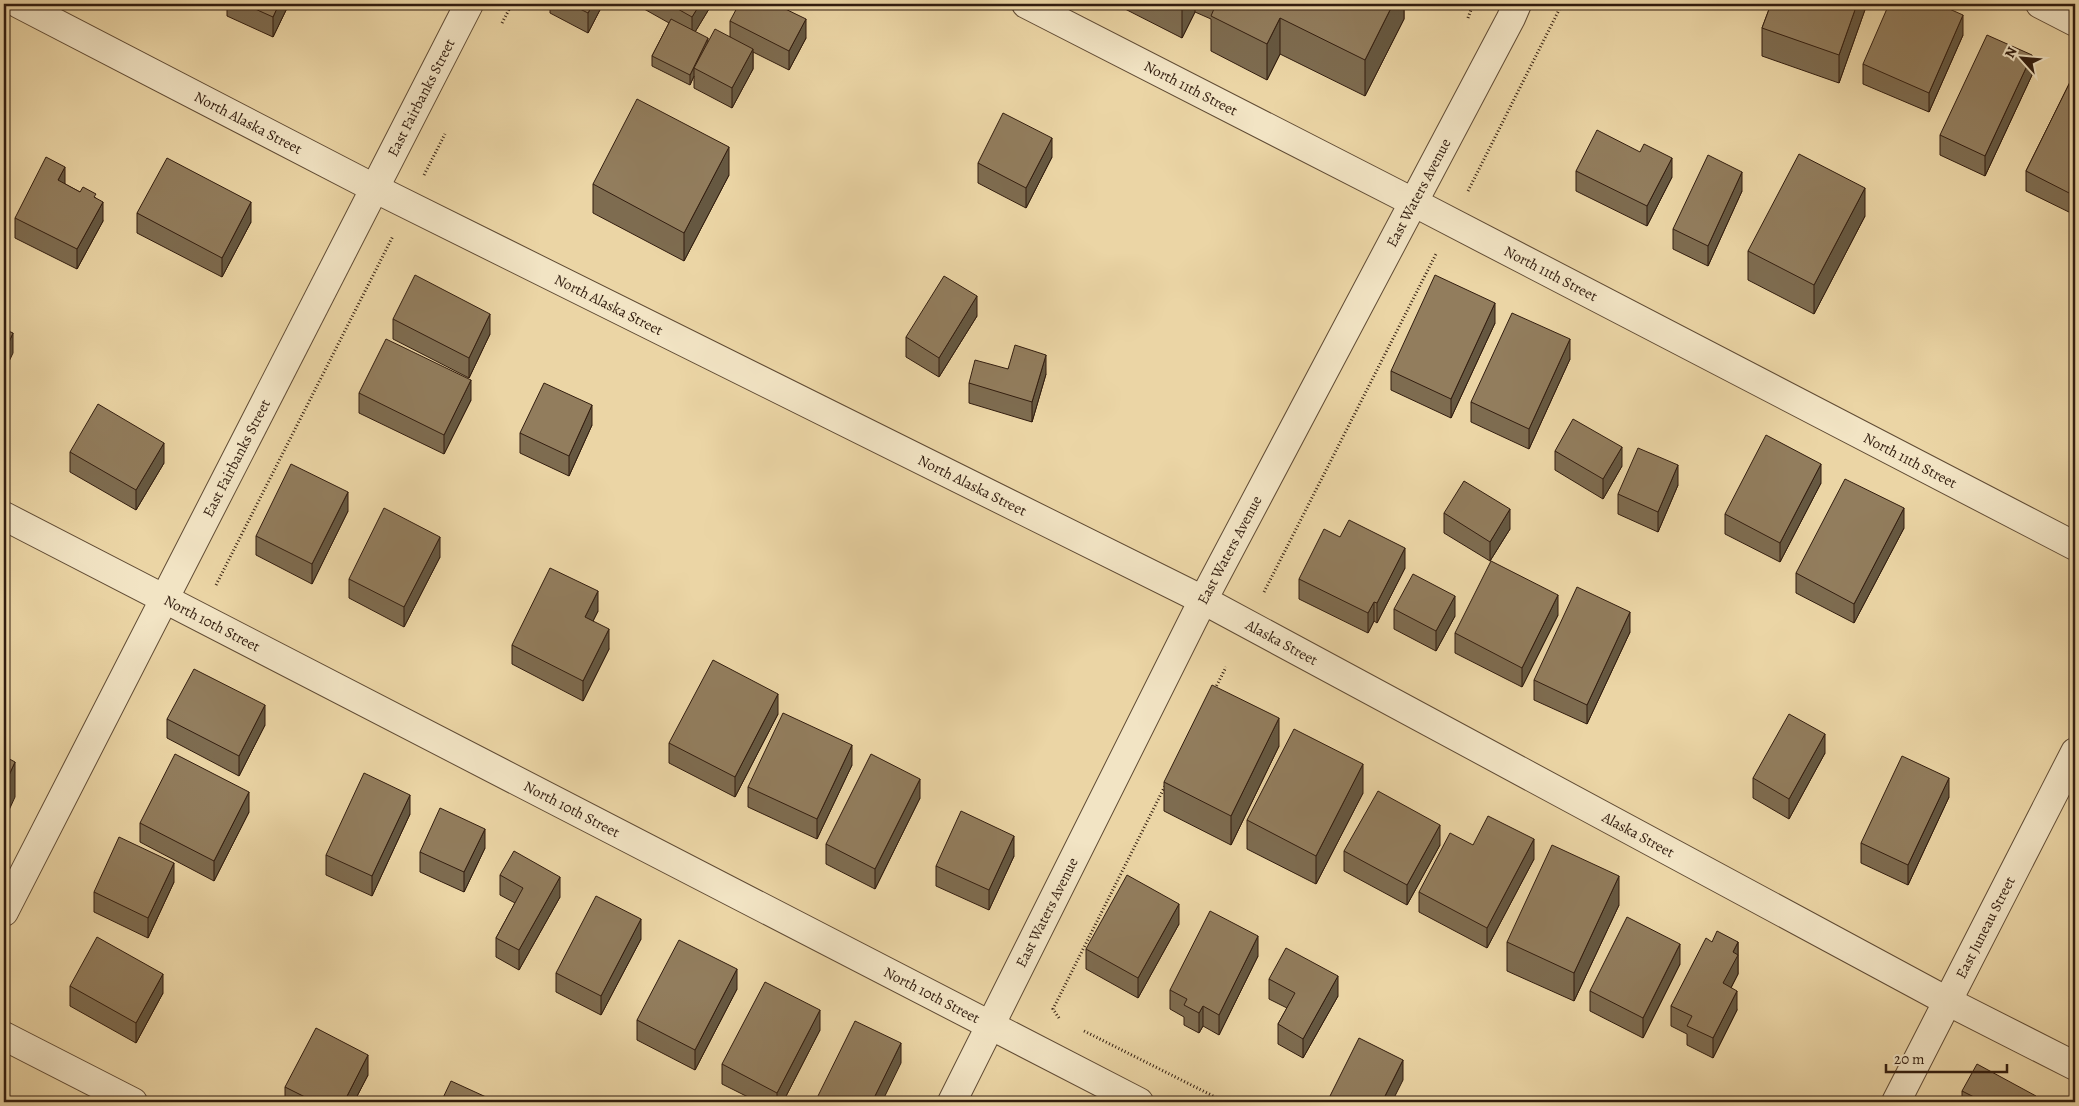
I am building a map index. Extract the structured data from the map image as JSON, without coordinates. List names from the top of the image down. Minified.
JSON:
{"streets":{"street":["North 11th Street","East Fairbanks Street","North Alaska Street","East Waters Avenue","North 10th Street","Alaska Street","East Juneau Street"]},"crossings":[["North 11th Street","East Waters Avenue"],["East Fairbanks Street","North Alaska Street"],["East Fairbanks Street","North 10th Street"],["North Alaska Street","East Waters Avenue"],["North Alaska Street","Alaska Street"],["East Waters Avenue","North 10th Street"],["East Waters Avenue","Alaska Street"],["Alaska Street","East Juneau Street"]],"scale_bar":"20 m","north":"top left"}
